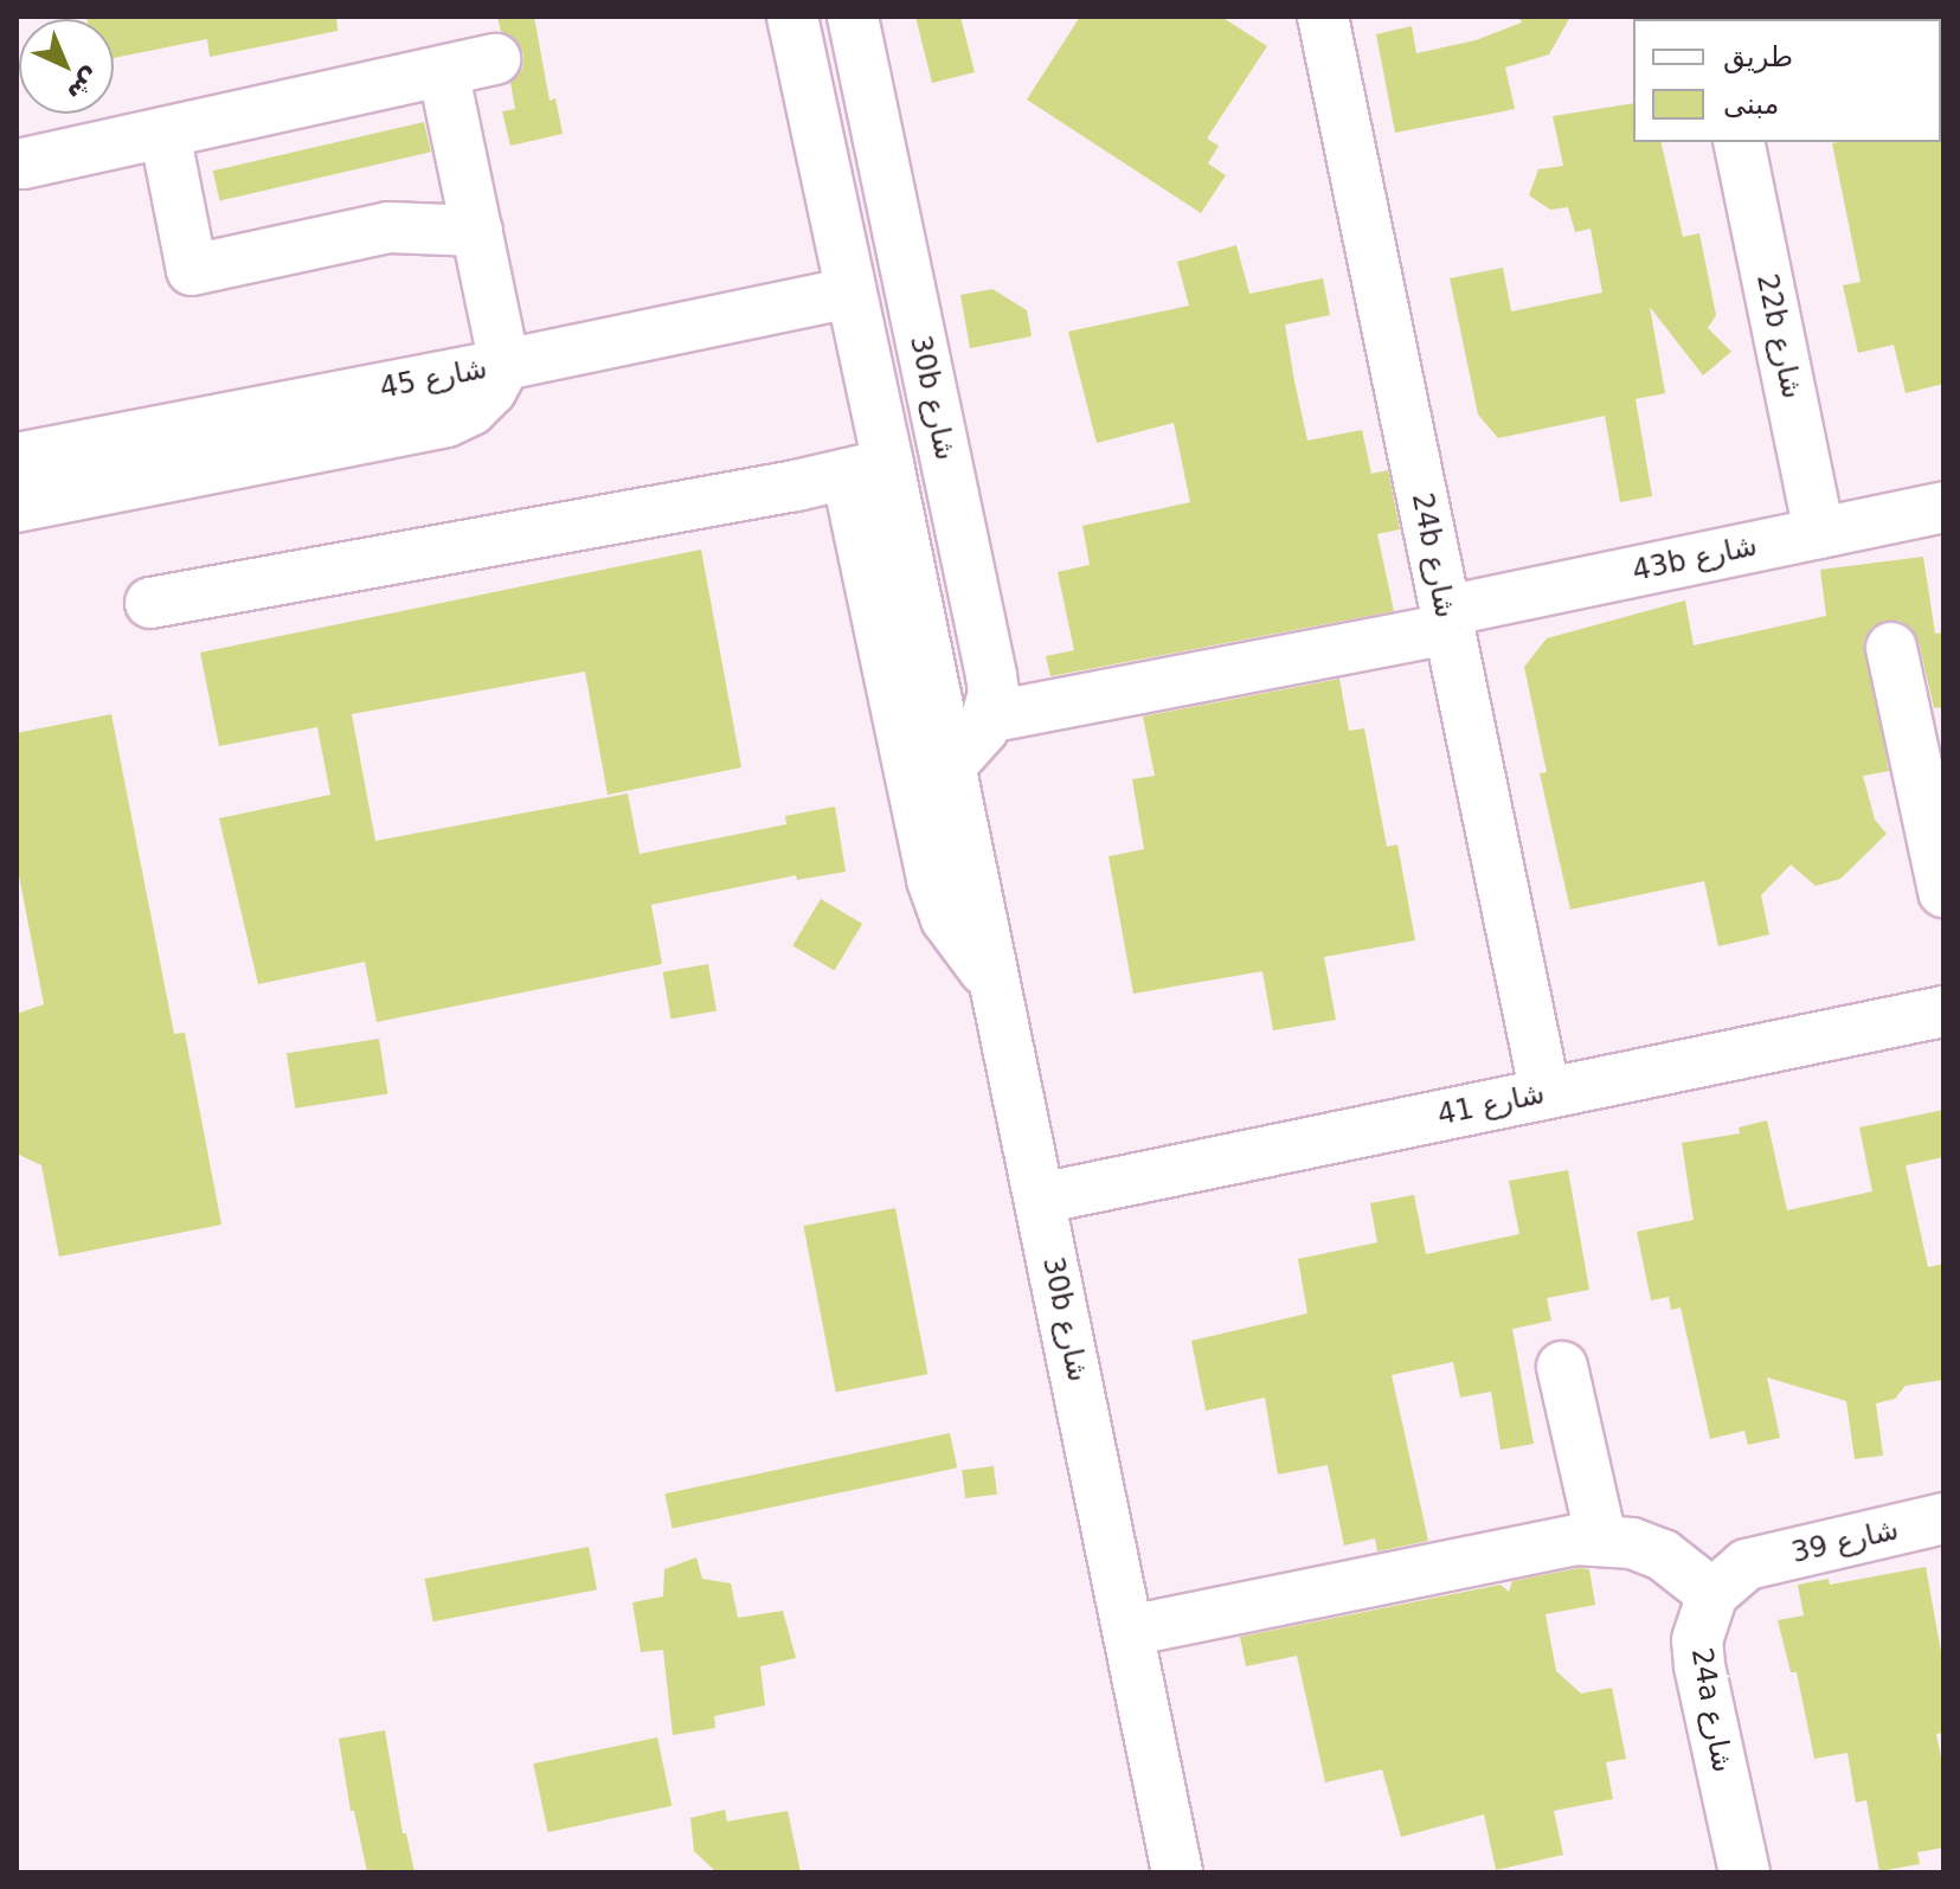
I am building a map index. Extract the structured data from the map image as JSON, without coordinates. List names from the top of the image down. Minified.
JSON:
{"streets":{"street":["22b شارع","شارع 45","30b شارع","24b شارع","43b شارع","شارع 41","شارع 39","24a شارع"]},"crossings":[["22b شارع","43b شارع"],["شارع 45","30b شارع"],["30b شارع","43b شارع"],["30b شارع","شارع 41"],["24b شارع","43b شارع"],["24b شارع","شارع 41"],["شارع 39","24a شارع"]],"legend":["طريق","مبنى"],"north":"bottom right"}
